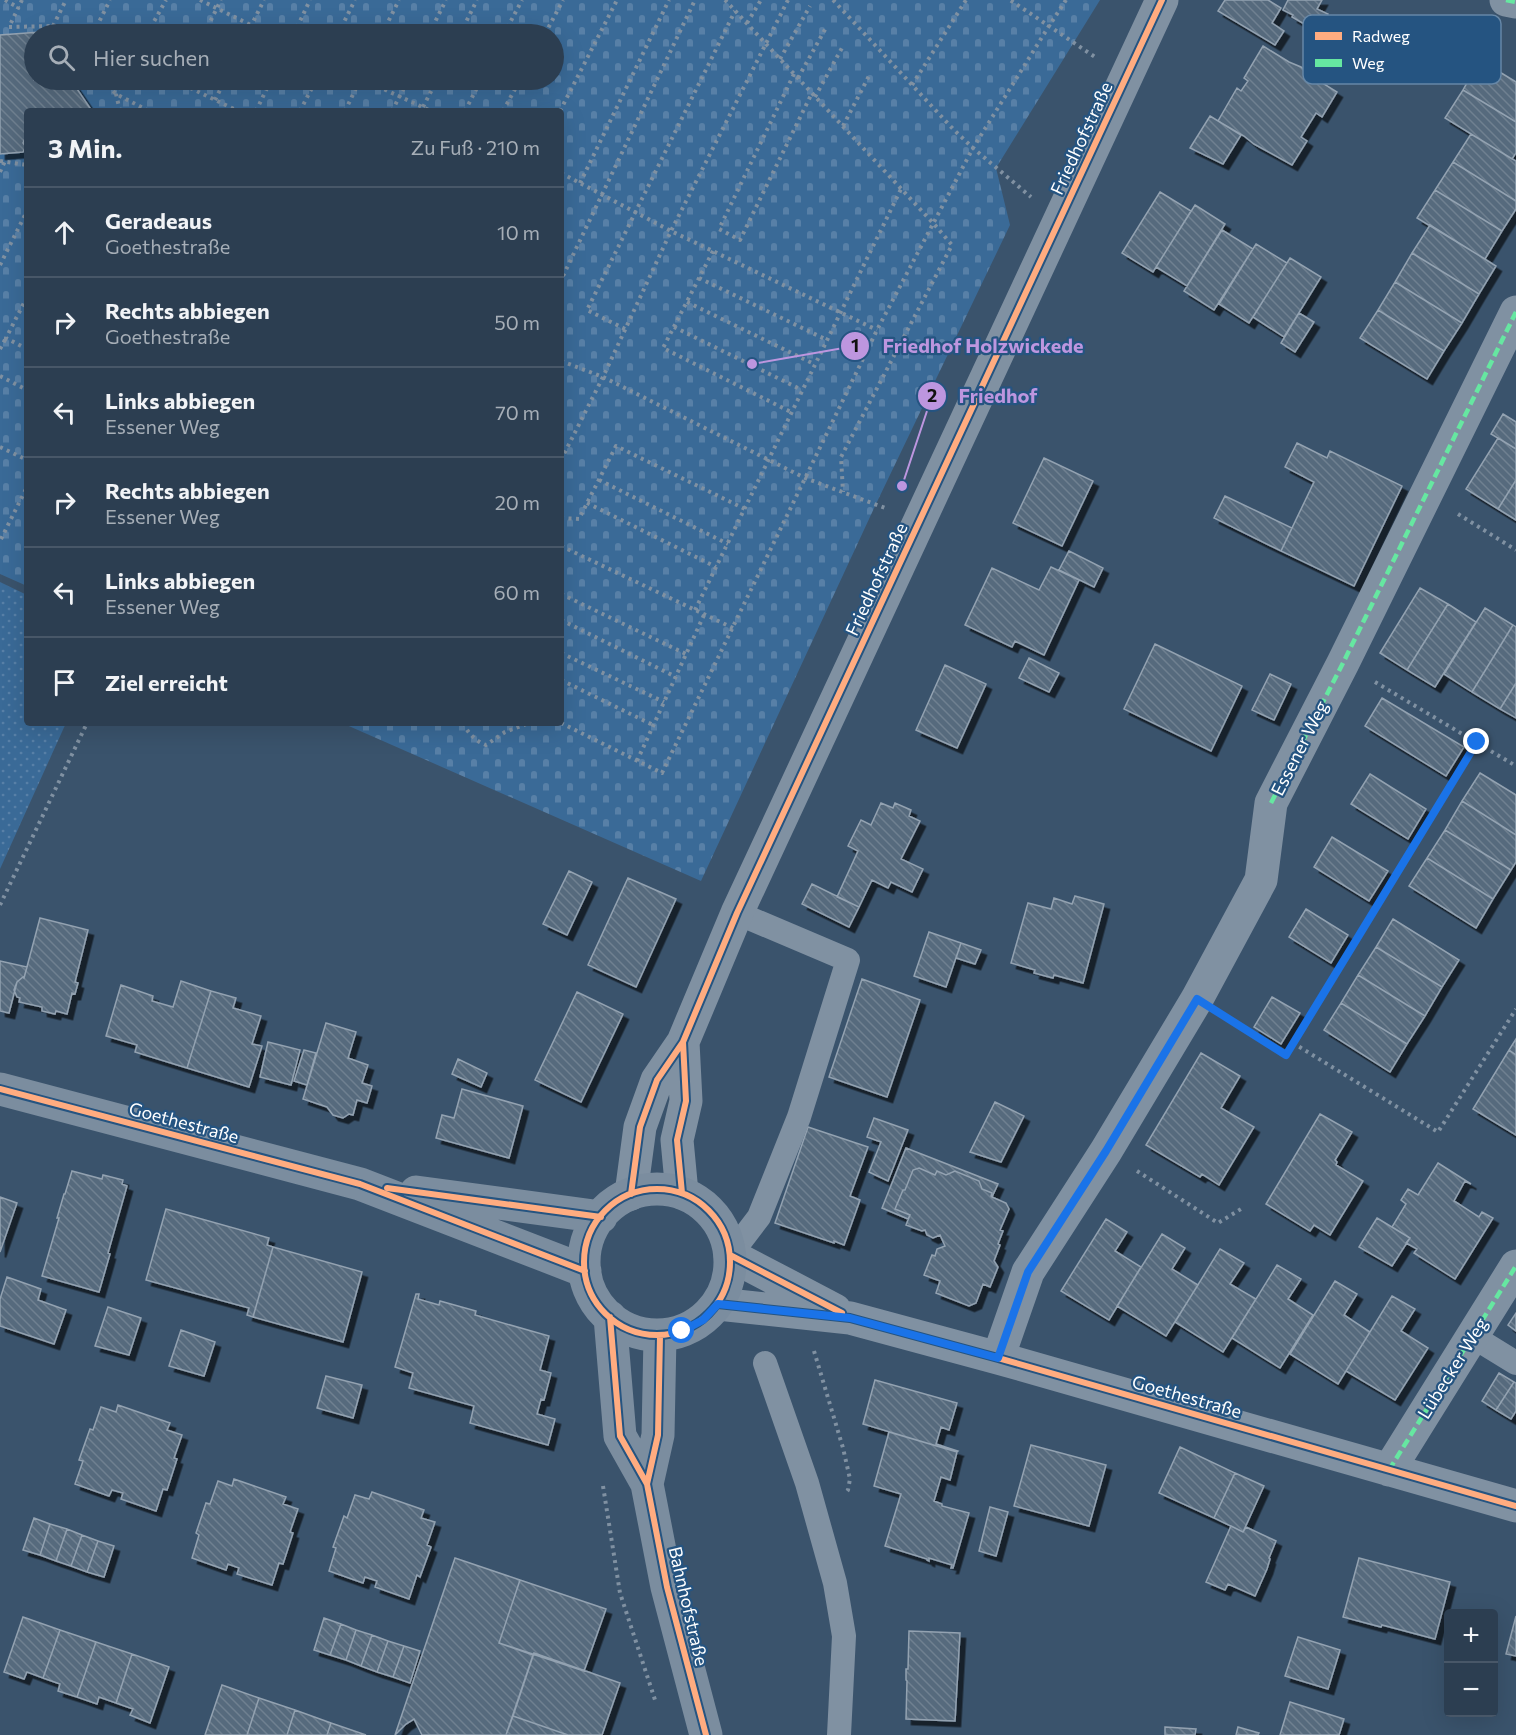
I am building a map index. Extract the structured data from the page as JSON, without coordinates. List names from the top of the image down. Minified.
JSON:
{"streets":{"main road":["Goethestraße","Bahnhofstraße"],"street":["Friedhofstraße","Essener Weg","Lübecker Weg"]},"crossings":[["Friedhofstraße","Goethestraße"],["Friedhofstraße","Bahnhofstraße"],["Essener Weg","Goethestraße"],["Goethestraße","Lübecker Weg"],["Goethestraße","Bahnhofstraße"]],"places":["Friedhof Holzwickede","Friedhof"],"legend":["Radweg","Weg"],"page":{"search":"Hier suchen","heading":["3 Min.","Zu Fuß · 210 m"],"list":[["Geradeaus","Goethestraße","10 m"],["Rechts abbiegen","Goethestraße","50 m"],["Links abbiegen","Essener Weg","70 m"],["Rechts abbiegen","Essener Weg","20 m"],["Links abbiegen","Essener Weg","60 m"],"Ziel erreicht"],"map_buttons":["+","−"]}}
